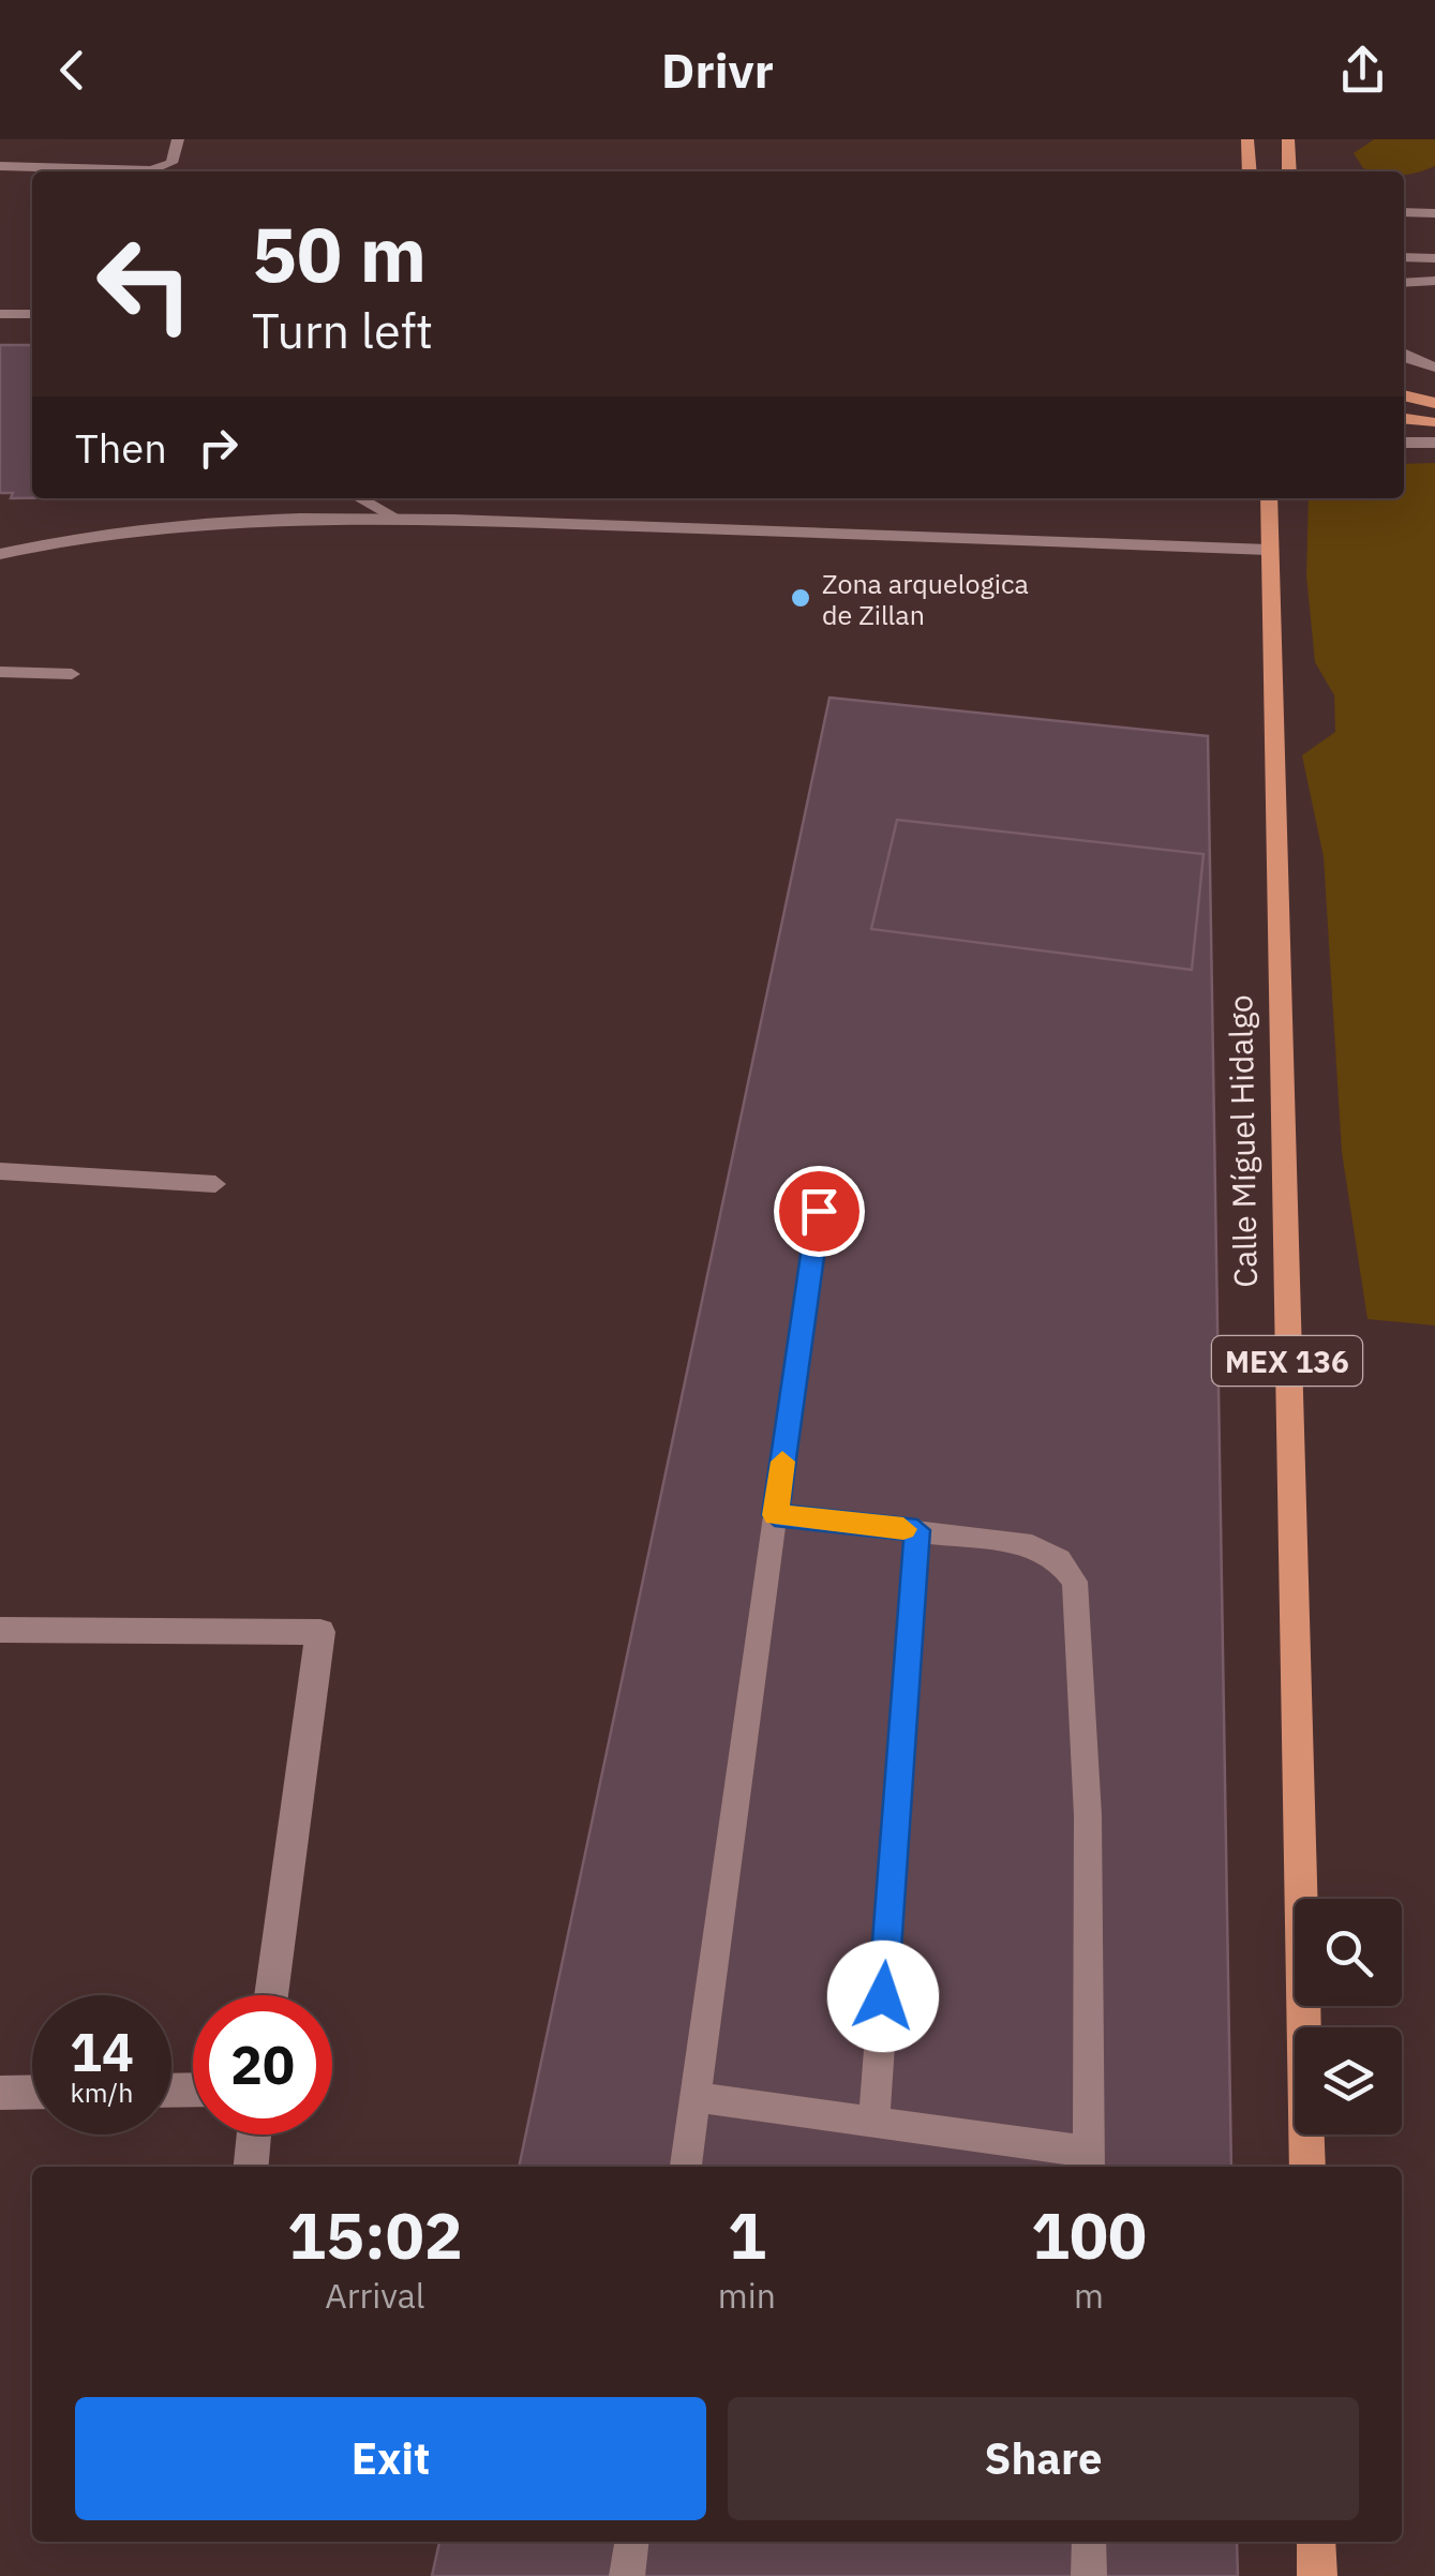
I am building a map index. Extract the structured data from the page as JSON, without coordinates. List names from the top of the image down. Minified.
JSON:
{"streets":{"main road":["Calle Míguel Hidalgo","MEX 136"]},"places":["Zona arquelogica de Zillan"],"page":{"header":"Drivr","turn":["50 m","Turn left"],"then":"Then","speed":"14 km/h","limit":"20","eta":["15:02","Arrival","1","min","100","m"],"buttons":["Exit","Share"]}}
